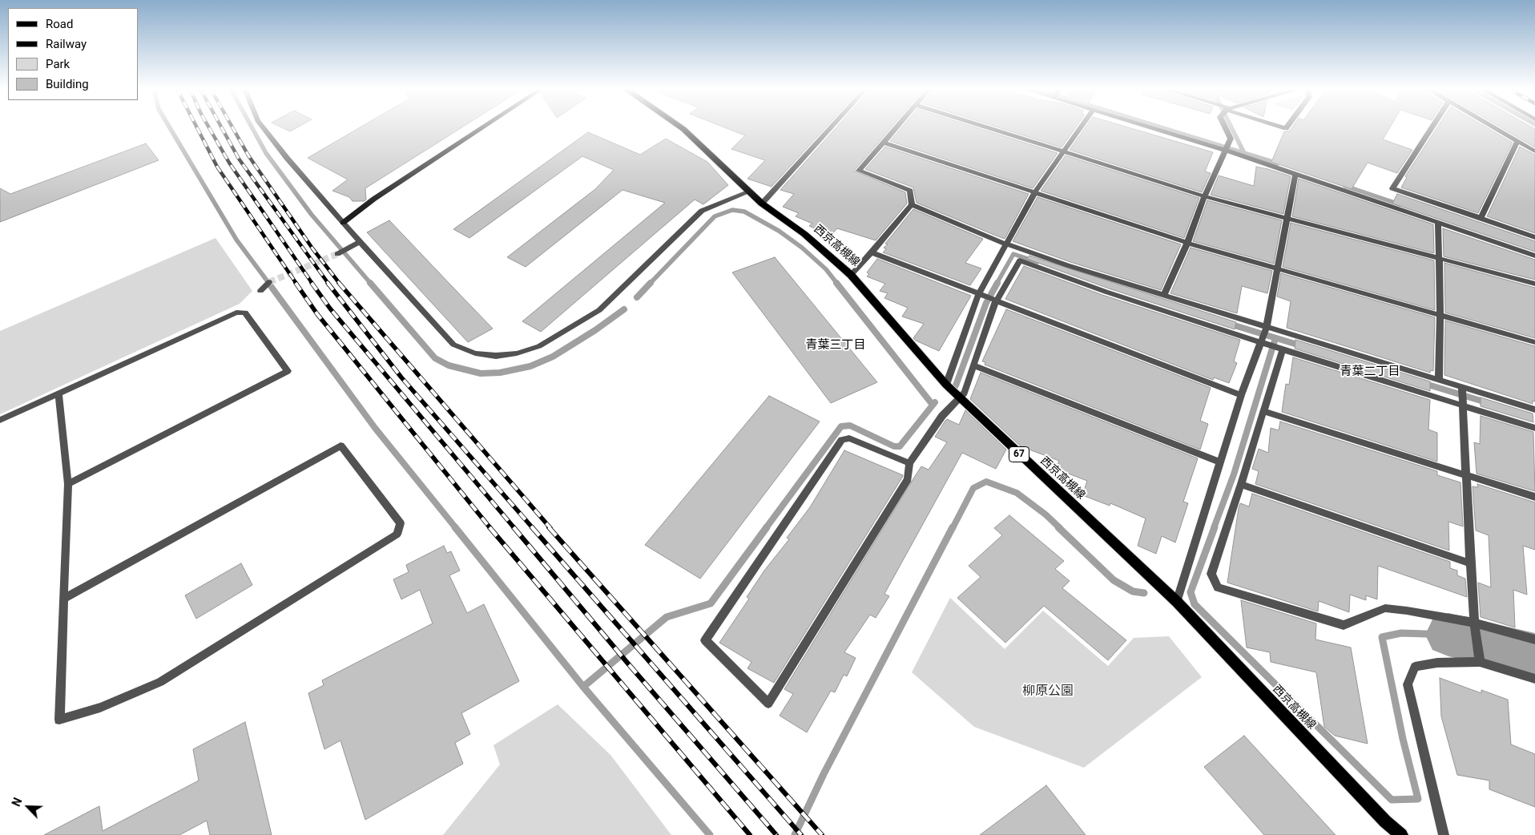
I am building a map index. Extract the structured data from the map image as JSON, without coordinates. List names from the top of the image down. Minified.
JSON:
{"streets":{"main road":["西京高槻線","67"]},"districts":["青葉三丁目","青葉二丁目"],"parks":["柳原公園"],"legend":["Road","Railway","Park","Building"],"north":"top left"}
